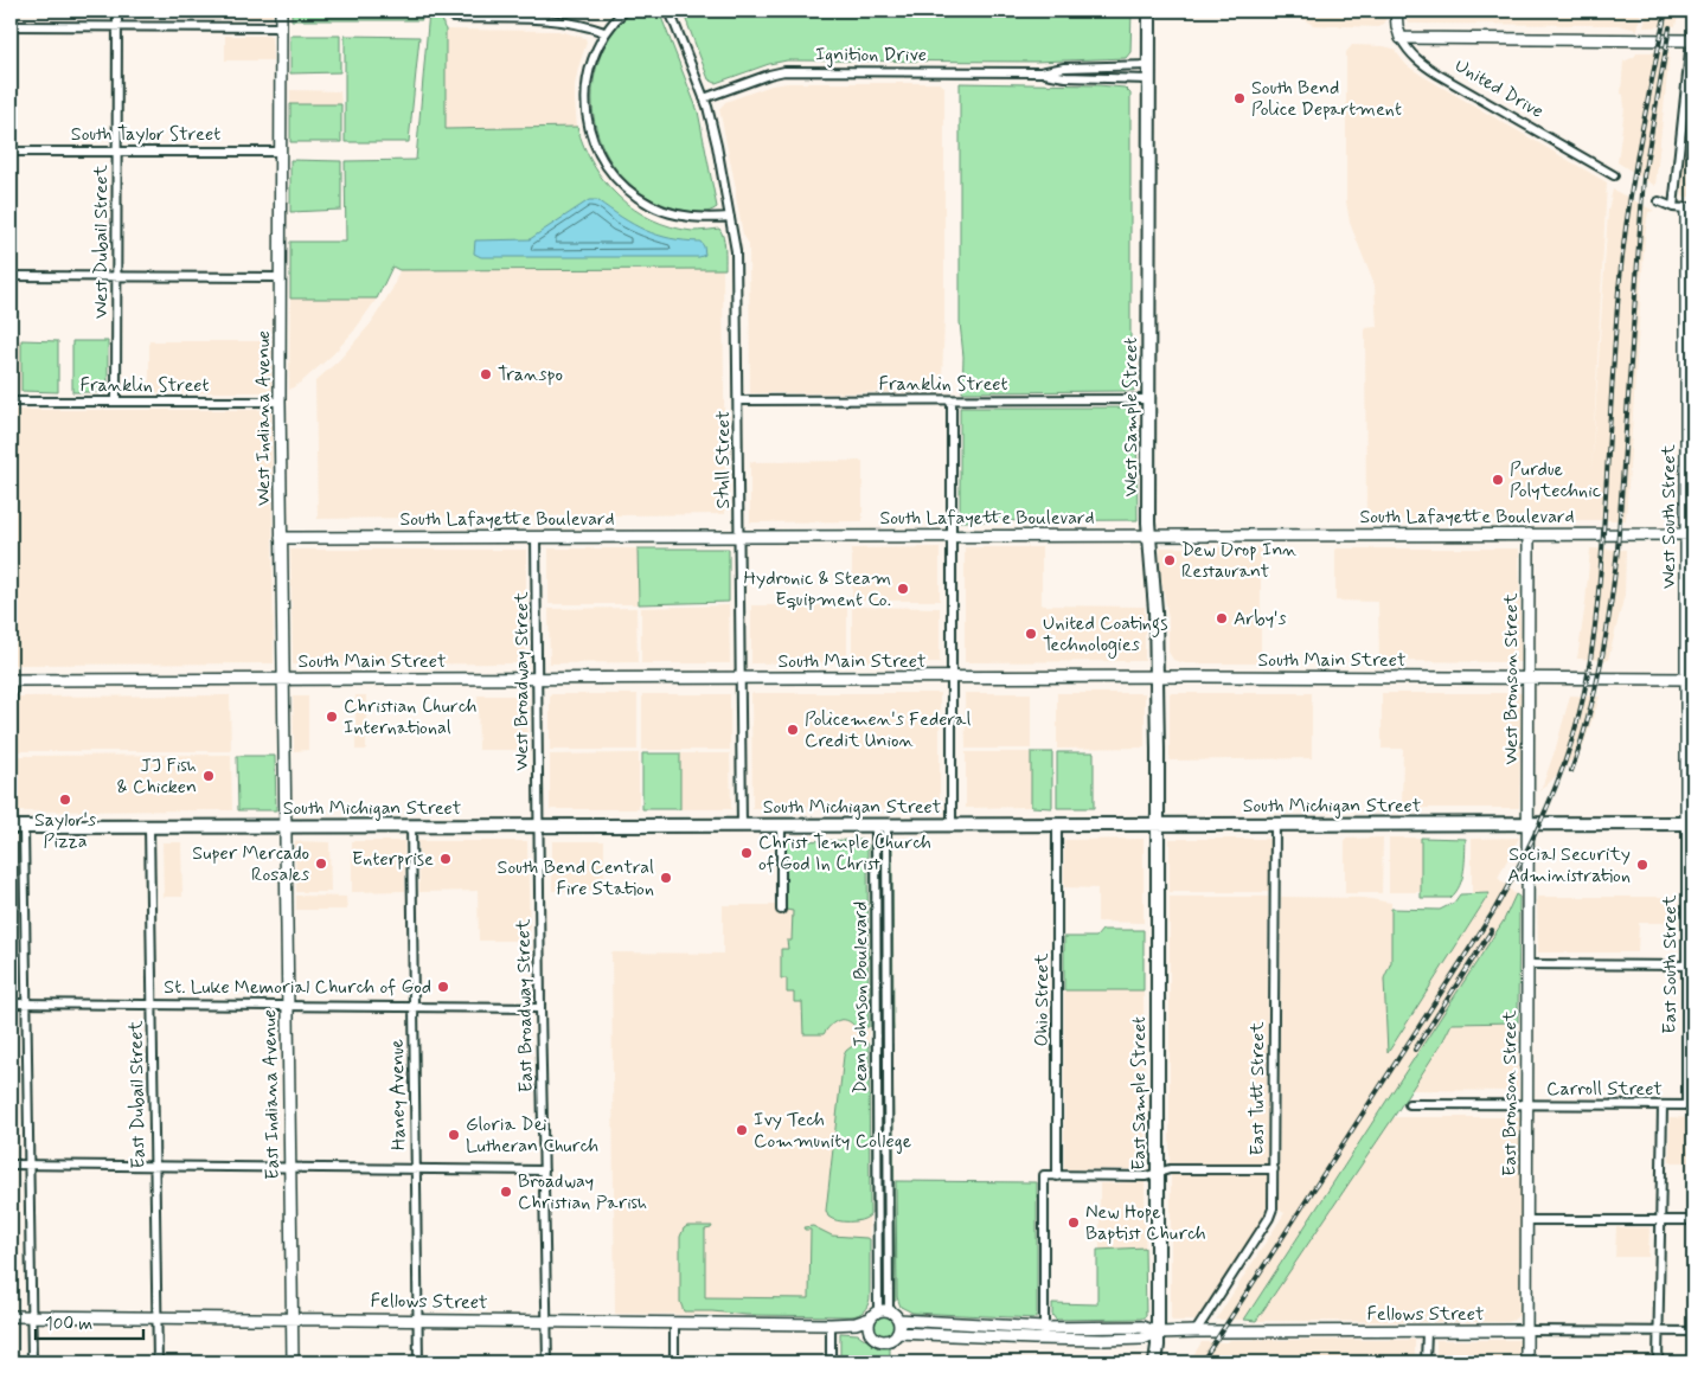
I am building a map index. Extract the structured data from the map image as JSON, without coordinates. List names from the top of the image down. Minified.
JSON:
{"streets":{"main road":["West Sample Street","South Michigan Street","East Sample Street"],"street":["Ignition Drive","United Drive","South Taylor Street","West Dubail Street","Franklin Street","West Indiana Avenue","Stull Street","South Lafayette Boulevard","West South Street","South Main Street","West Bronson Street","West Broadway Street","East South Street","Dean Johnson Boulevard","Ohio Street","East Broadway Street","East Tutt Street","Carroll Street","East Bronson Street","East Dubail Street","East Indiana Avenue","Haney Avenue","Fellows Street"]},"crossings":[["Ignition Drive","West Sample Street"],["Ignition Drive","Stull Street"],["South Taylor Street","West Dubail Street"],["South Taylor Street","West Indiana Avenue"],["West Dubail Street","Franklin Street"],["Franklin Street","West Sample Street"],["Franklin Street","West Indiana Avenue"],["Franklin Street","Stull Street"],["West Sample Street","South Lafayette Boulevard"],["West Sample Street","South Main Street"],["West Sample Street","South Michigan Street"],["West Sample Street","East Sample Street"],["West Indiana Avenue","South Lafayette Boulevard"],["West Indiana Avenue","South Main Street"],["West Indiana Avenue","South Michigan Street"],["West Indiana Avenue","East Indiana Avenue"],["Stull Street","South Lafayette Boulevard"],["Stull Street","South Main Street"],["Stull Street","South Michigan Street"],["South Lafayette Boulevard","West South Street"],["South Lafayette Boulevard","West Bronson Street"],["South Lafayette Boulevard","West Broadway Street"],["West South Street","South Main Street"],["West South Street","South Michigan Street"],["West South Street","East South Street"],["South Main Street","West Bronson Street"],["South Main Street","West Broadway Street"],["West Bronson Street","South Michigan Street"],["West Bronson Street","East Bronson Street"],["West Broadway Street","South Michigan Street"],["West Broadway Street","East Broadway Street"],["South Michigan Street","East South Street"],["South Michigan Street","Dean Johnson Boulevard"],["South Michigan Street","Ohio Street"],["South Michigan Street","East Broadway Street"],["South Michigan Street","East Tutt Street"],["South Michigan Street","East Sample Street"],["South Michigan Street","East Bronson Street"],["South Michigan Street","East Dubail Street"],["South Michigan Street","East Indiana Avenue"],["South Michigan Street","Haney Avenue"],["East South Street","Carroll Street"],["Dean Johnson Boulevard","Fellows Street"],["East Broadway Street","Fellows Street"],["East Tutt Street","Fellows Street"],["Carroll Street","East Bronson Street"],["East Sample Street","Fellows Street"],["East Bronson Street","Fellows Street"],["East Dubail Street","Fellows Street"],["East Indiana Avenue","Fellows Street"],["Haney Avenue","Fellows Street"]],"places":["South Bend Police Department","Transpo","Purdue Polytechnic","Dew Drop Inn Restaurant","Hydronic & Steam Equipment Co.","Arby's","United Coatings Technologies","Christian Church International","Policemen's Federal Credit Union","JJ Fish & Chicken","Saylor's Pizza","Christ Temple Church of God In Christ","Enterprise","Super Mercado Rosales","Social Security Administration","South Bend Central Fire Station","St. Luke Memorial Church of God","Ivy Tech Community College","Gloria Dei Lutheran Church","Broadway Christian Parish","New Hope Baptist Church"],"scale_bar":"100 m"}
